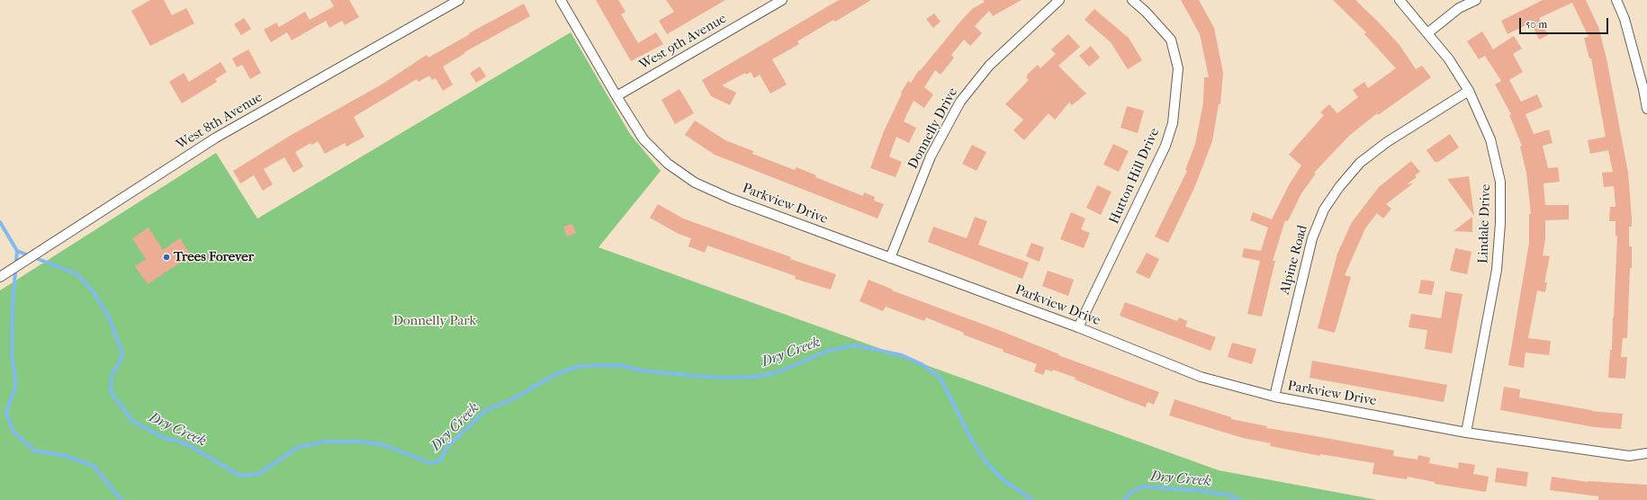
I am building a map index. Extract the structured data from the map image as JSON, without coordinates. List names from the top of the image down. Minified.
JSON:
{"streets":{"street":["West 9th Avenue","West 8th Avenue","Donnelly Drive","Hutton Hill Drive","Parkview Drive","Lindale Drive","Alpine Road"]},"crossings":[["West 9th Avenue","Parkview Drive"],["Donnelly Drive","Parkview Drive"],["Hutton Hill Drive","Parkview Drive"],["Parkview Drive","Lindale Drive"],["Parkview Drive","Alpine Road"],["Lindale Drive","Alpine Road"]],"water":["Dry Creek"],"parks":["Donnelly Park"],"places":["Trees Forever"],"scale_bar":"50 m"}
